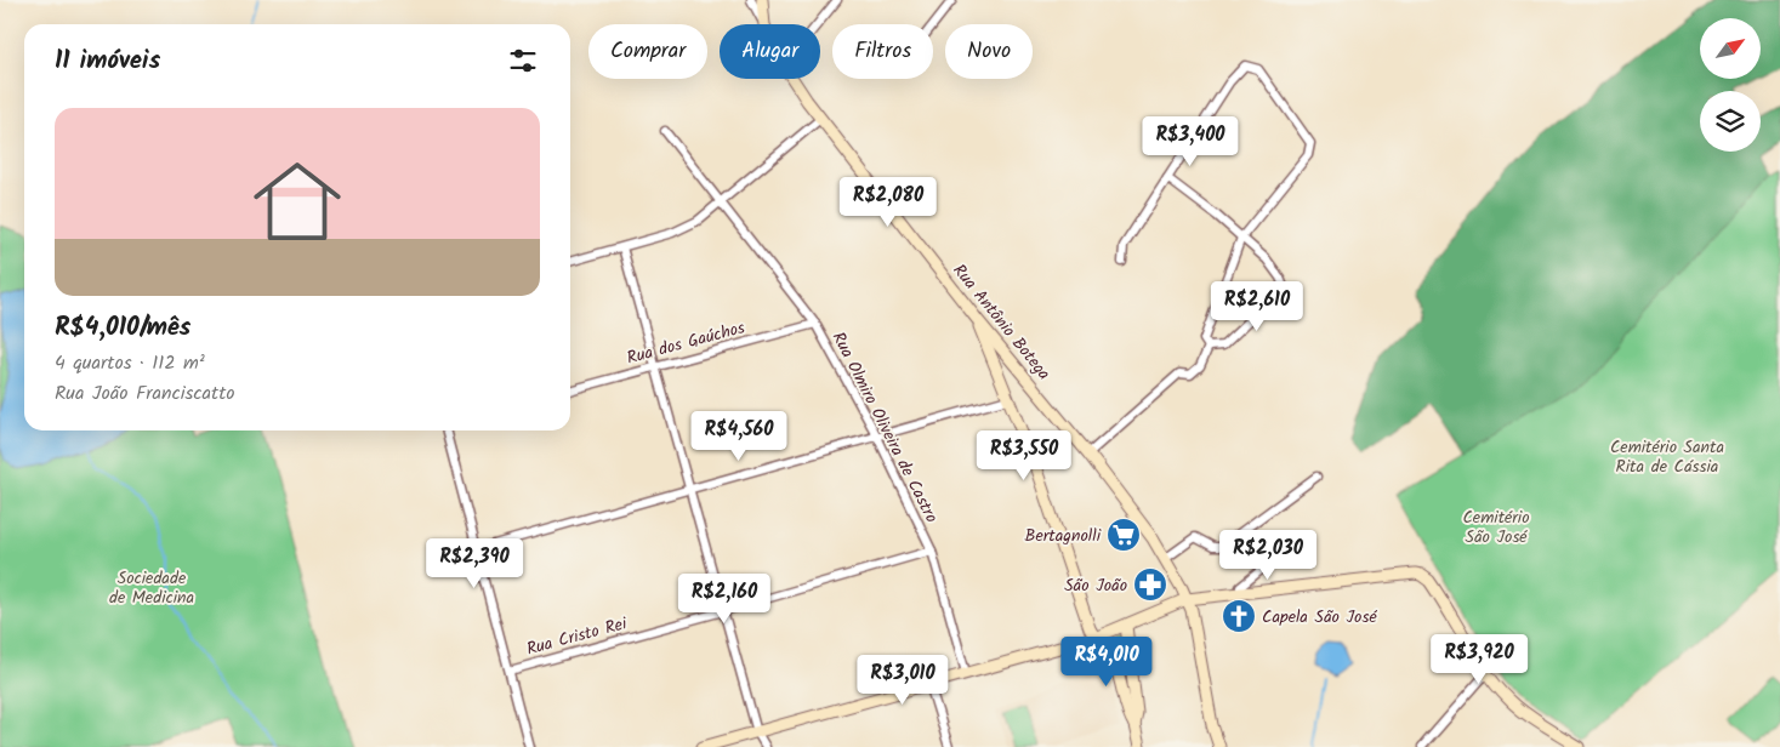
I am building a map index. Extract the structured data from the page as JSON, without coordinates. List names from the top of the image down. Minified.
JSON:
{"streets":{"street":["Rua Antônio Botega","Rua dos Gaúchos","Rua Olmiro Oliveira de Castro","Rua Cristo Rei"]},"crossings":[["Rua dos Gaúchos","Rua Olmiro Oliveira de Castro"],["Rua Olmiro Oliveira de Castro","Rua Cristo Rei"]],"parks":["Cemitério Santa Rita de Cássia","Cemitério São José","Sociedade de Medicina"],"places":{"supermarket":["Bertagnolli"],"pharmacy":["São João"],"church":["Capela São José"]},"north":"top right","page":{"chip":["Comprar","Alugar","Filtros","Novo"],"heading":"11 imóveis","list":[{"name":"R$4,010/mês","note":"4 quartos · 112 m² · Rua João Franciscatto"}],"price":["R$3,400","R$2,080","R$2,610","R$4,560","R$3,550","R$2,030","R$2,390","R$2,160","R$3,920","R$4,010","R$3,010"]}}
